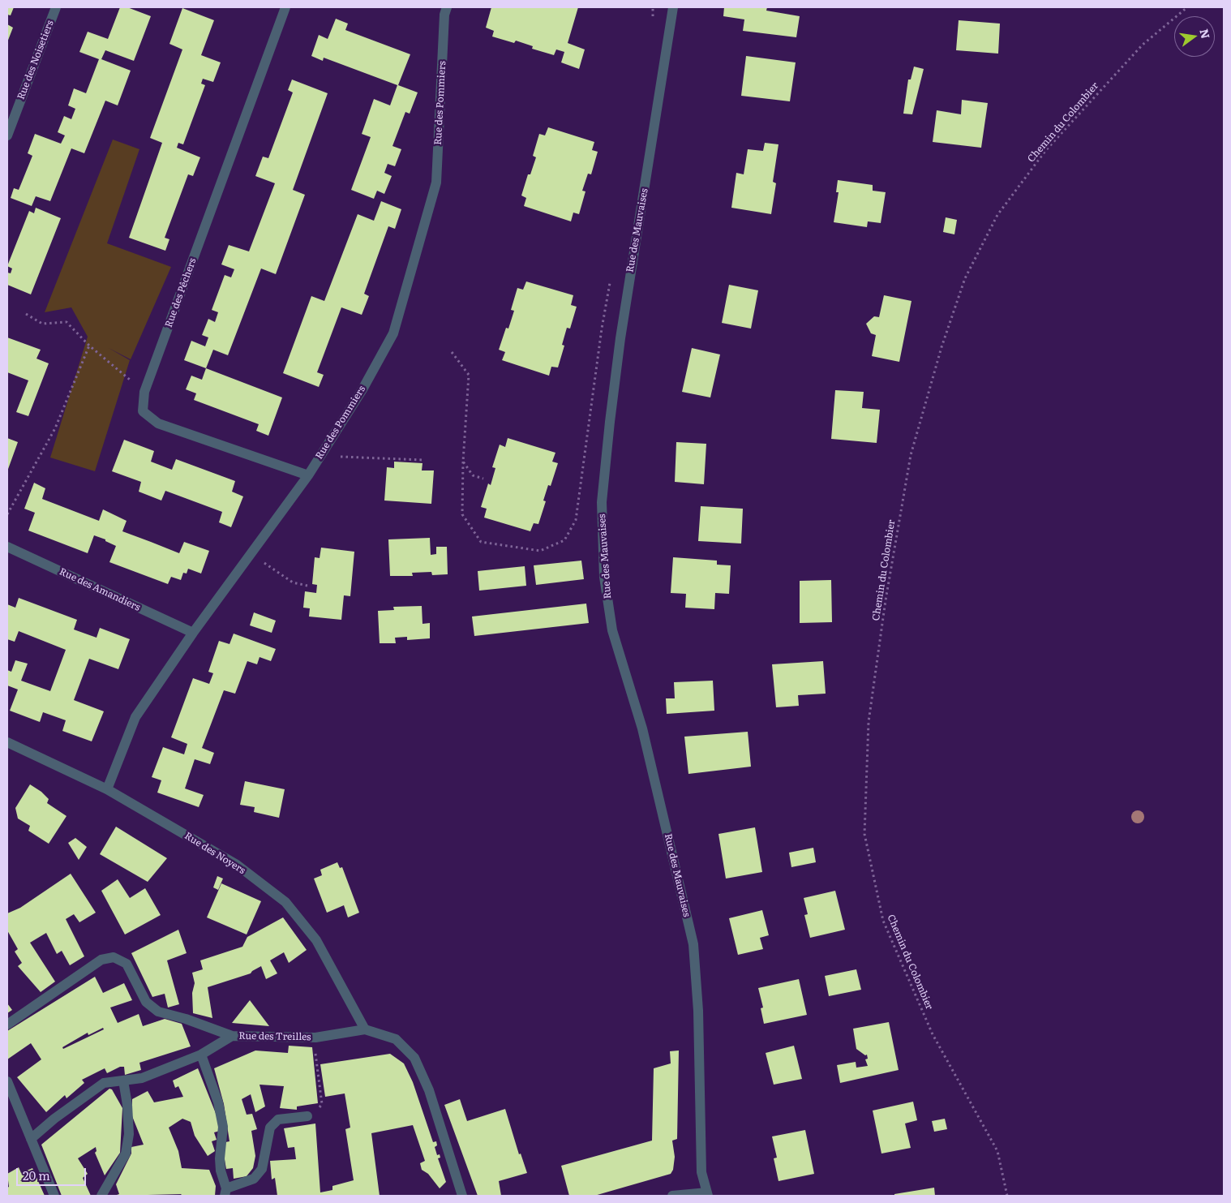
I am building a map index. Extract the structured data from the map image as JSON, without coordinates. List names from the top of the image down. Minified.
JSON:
{"streets":{"street":["Rue des Noisetiers","Rue des Pommiers","Rue des Mauvaises","Rue des Pêchers","Rue des Amandiers","Rue des Noyers","Rue des Treilles"],"path":["Chemin du Colombier"]},"crossings":[["Rue des Pommiers","Rue des Pêchers"],["Rue des Pommiers","Rue des Amandiers"],["Rue des Pommiers","Rue des Noyers"],["Rue des Noyers","Rue des Treilles"]],"scale_bar":"20 m","north":"right"}
